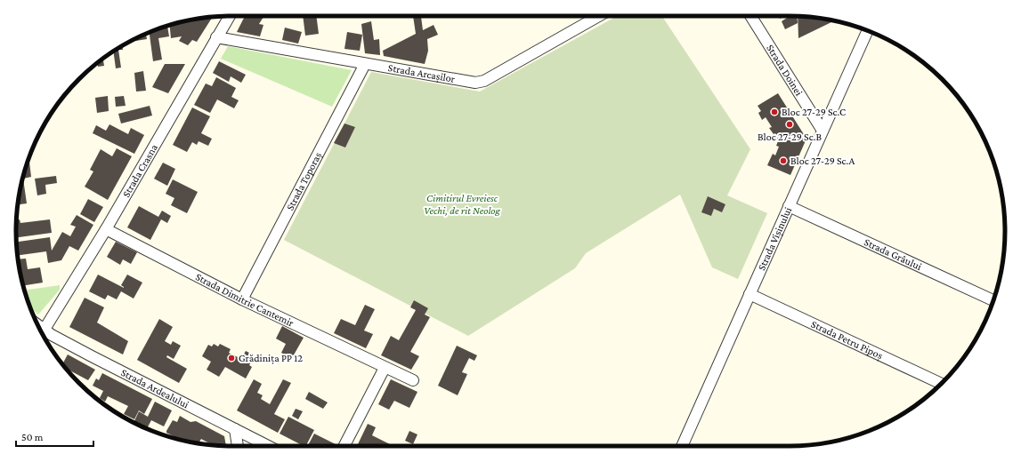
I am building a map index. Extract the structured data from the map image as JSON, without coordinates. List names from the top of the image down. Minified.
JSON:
{"streets":{"street":["Strada Doinei","Strada Arcașilor","Strada Crasna","Strada Toporaș","Strada Vișinului","Strada Grâului","Strada Dimitrie Cantemir","Strada Petru Pipoș","Strada Ardealului"]},"crossings":[["Strada Doinei","Strada Vișinului"],["Strada Arcașilor","Strada Crasna"],["Strada Arcașilor","Strada Toporaș"],["Strada Crasna","Strada Dimitrie Cantemir"],["Strada Crasna","Strada Ardealului"],["Strada Toporaș","Strada Dimitrie Cantemir"],["Strada Vișinului","Strada Grâului"],["Strada Vișinului","Strada Petru Pipoș"]],"parks":["Cimitirul Evreiesc Vechi, de rit Neolog"],"places":["Bloc 27-29 Sc.C","Bloc 27-29 Sc.B","Bloc 27-29 Sc.A","Grădinița PP 12"],"scale_bar":"50 m"}
